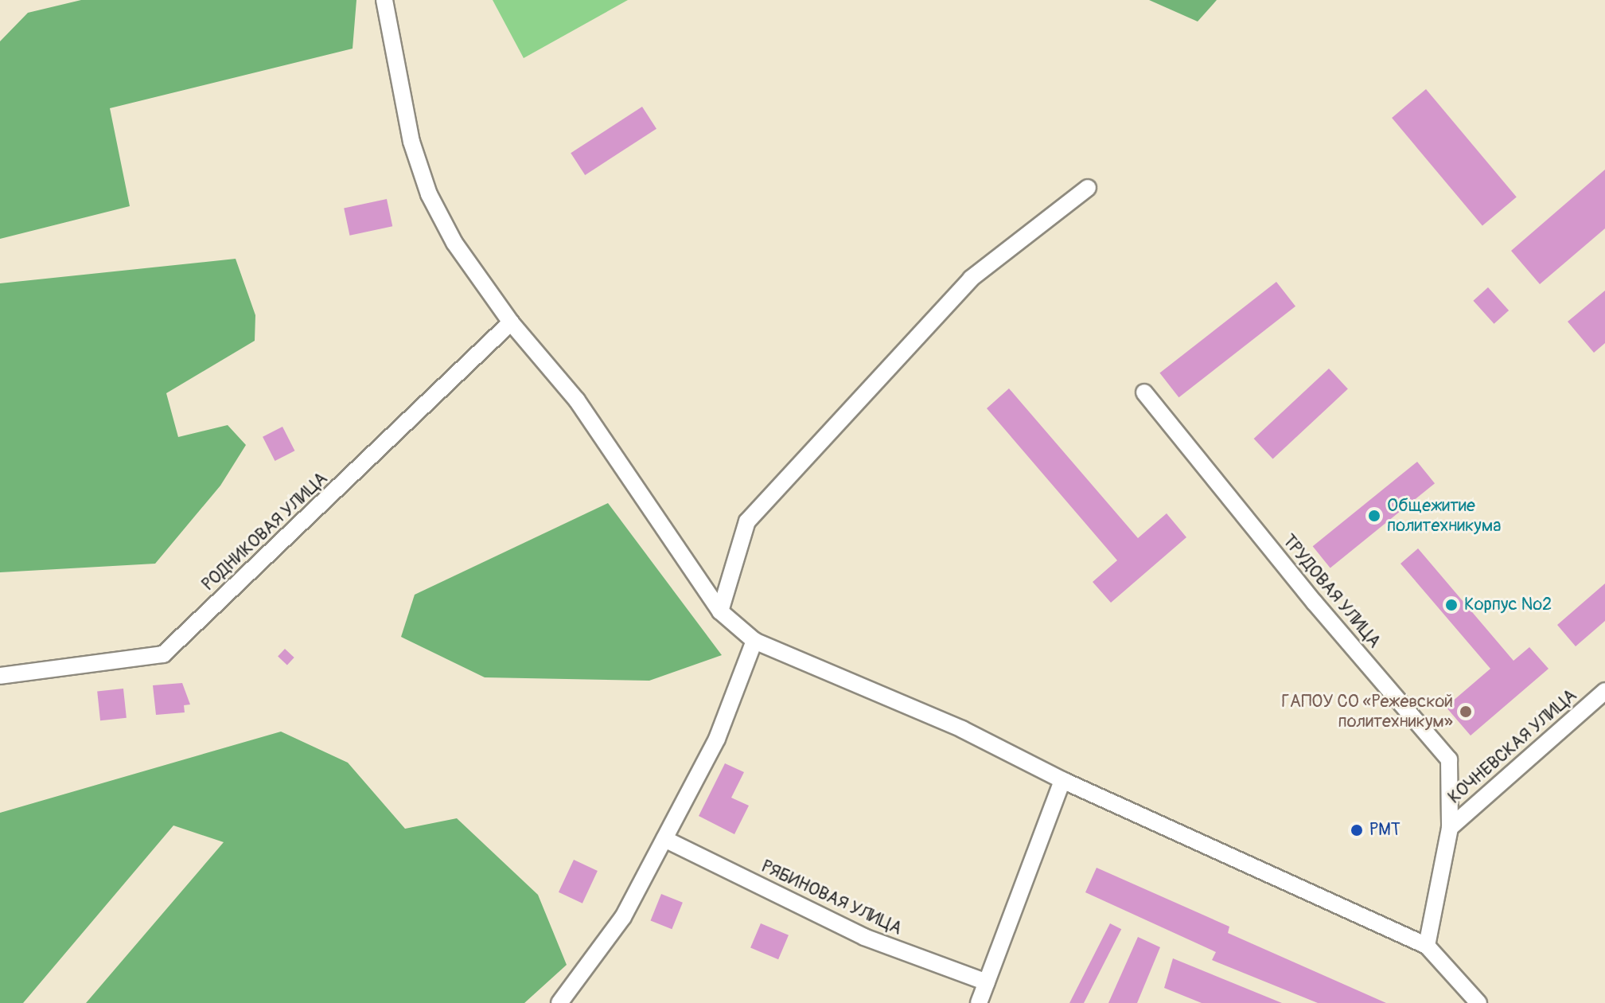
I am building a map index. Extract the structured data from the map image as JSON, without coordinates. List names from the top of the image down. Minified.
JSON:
{"streets":{"street":["РОДНИКОВАЯ УЛИЦА","ТРУДОВАЯ УЛИЦА","КОЧНЕВСКАЯ УЛИЦА","РЯБИНОВАЯ УЛИЦА"]},"crossings":[["ТРУДОВАЯ УЛИЦА","КОЧНЕВСКАЯ УЛИЦА"]],"places":["Общежитие политехникума","Корпус №2","ГАПОУ СО «Режевской политехникум»","РМТ"]}
